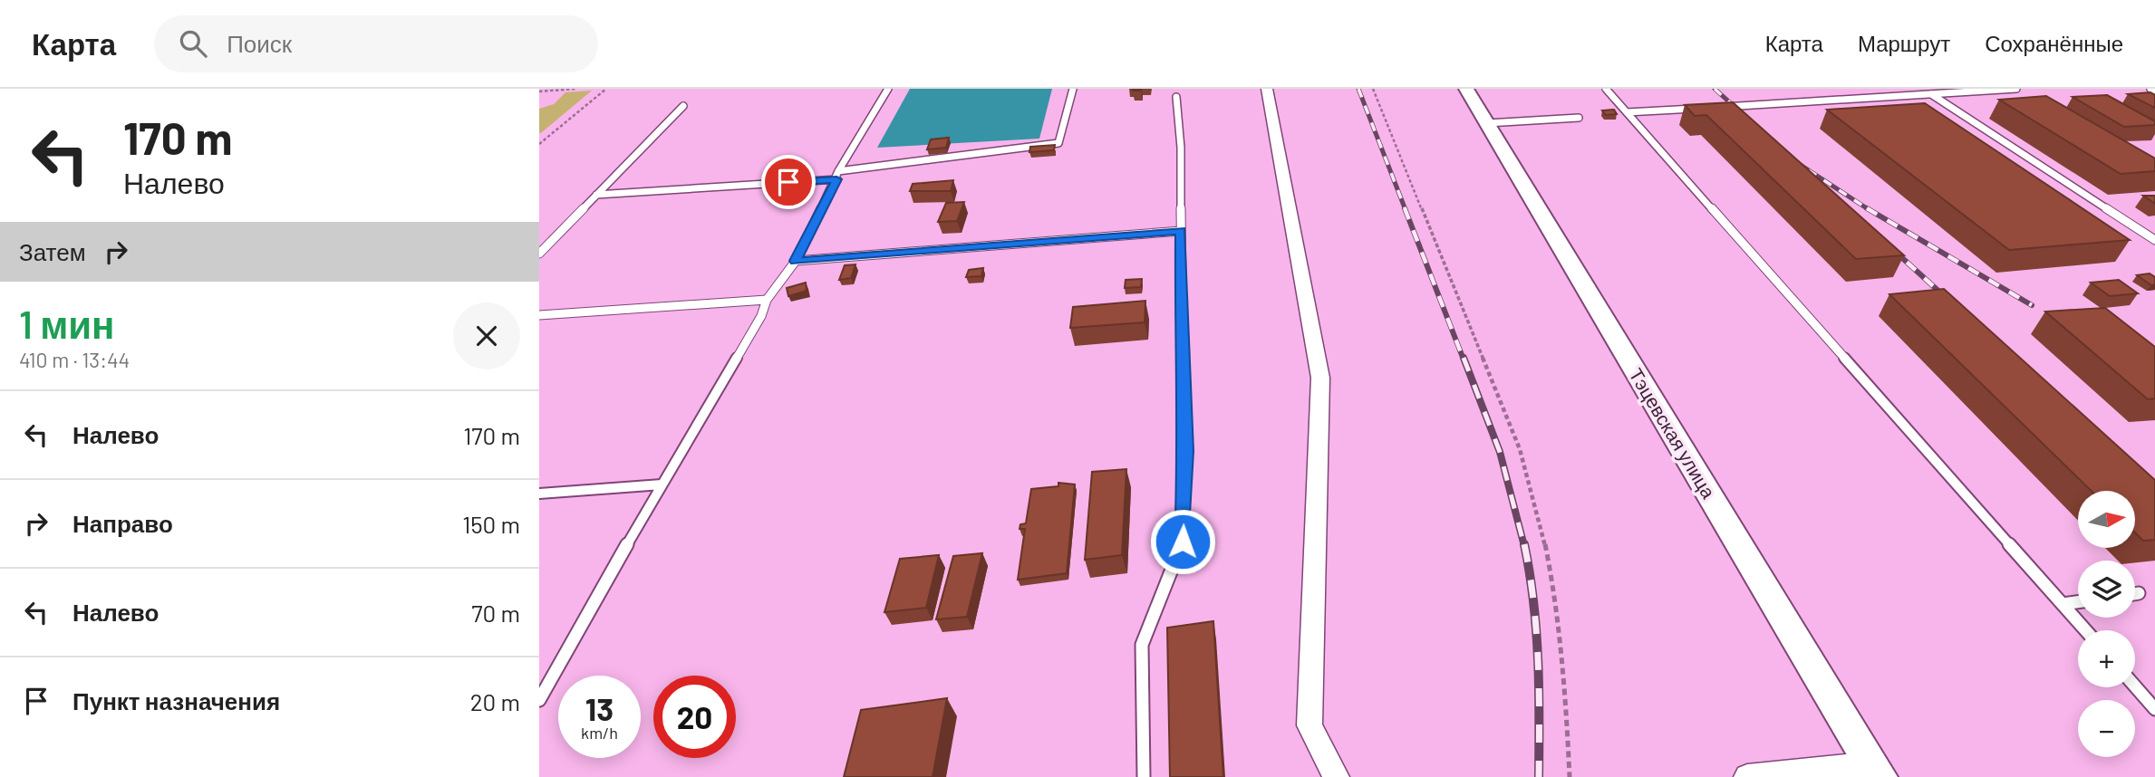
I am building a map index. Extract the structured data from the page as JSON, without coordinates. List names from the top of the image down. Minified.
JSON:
{"streets":{"street":["Тэцевская улица"]},"north":"right","page":{"header":"Карта","search":"Поиск","nav":["Карта","Маршрут","Сохранённые"],"turn":["170 m","Налево"],"then":"Затем","heading":["1 мин","410 m · 13:44"],"list":[{"name":"Налево","value":"170 m"},{"name":"Направо","value":"150 m"},{"name":"Налево","value":"70 m"},{"name":"Пункт назначения","value":"20 m"}],"map_buttons":["+","−"],"speed":"13 km/h","limit":"20"}}
